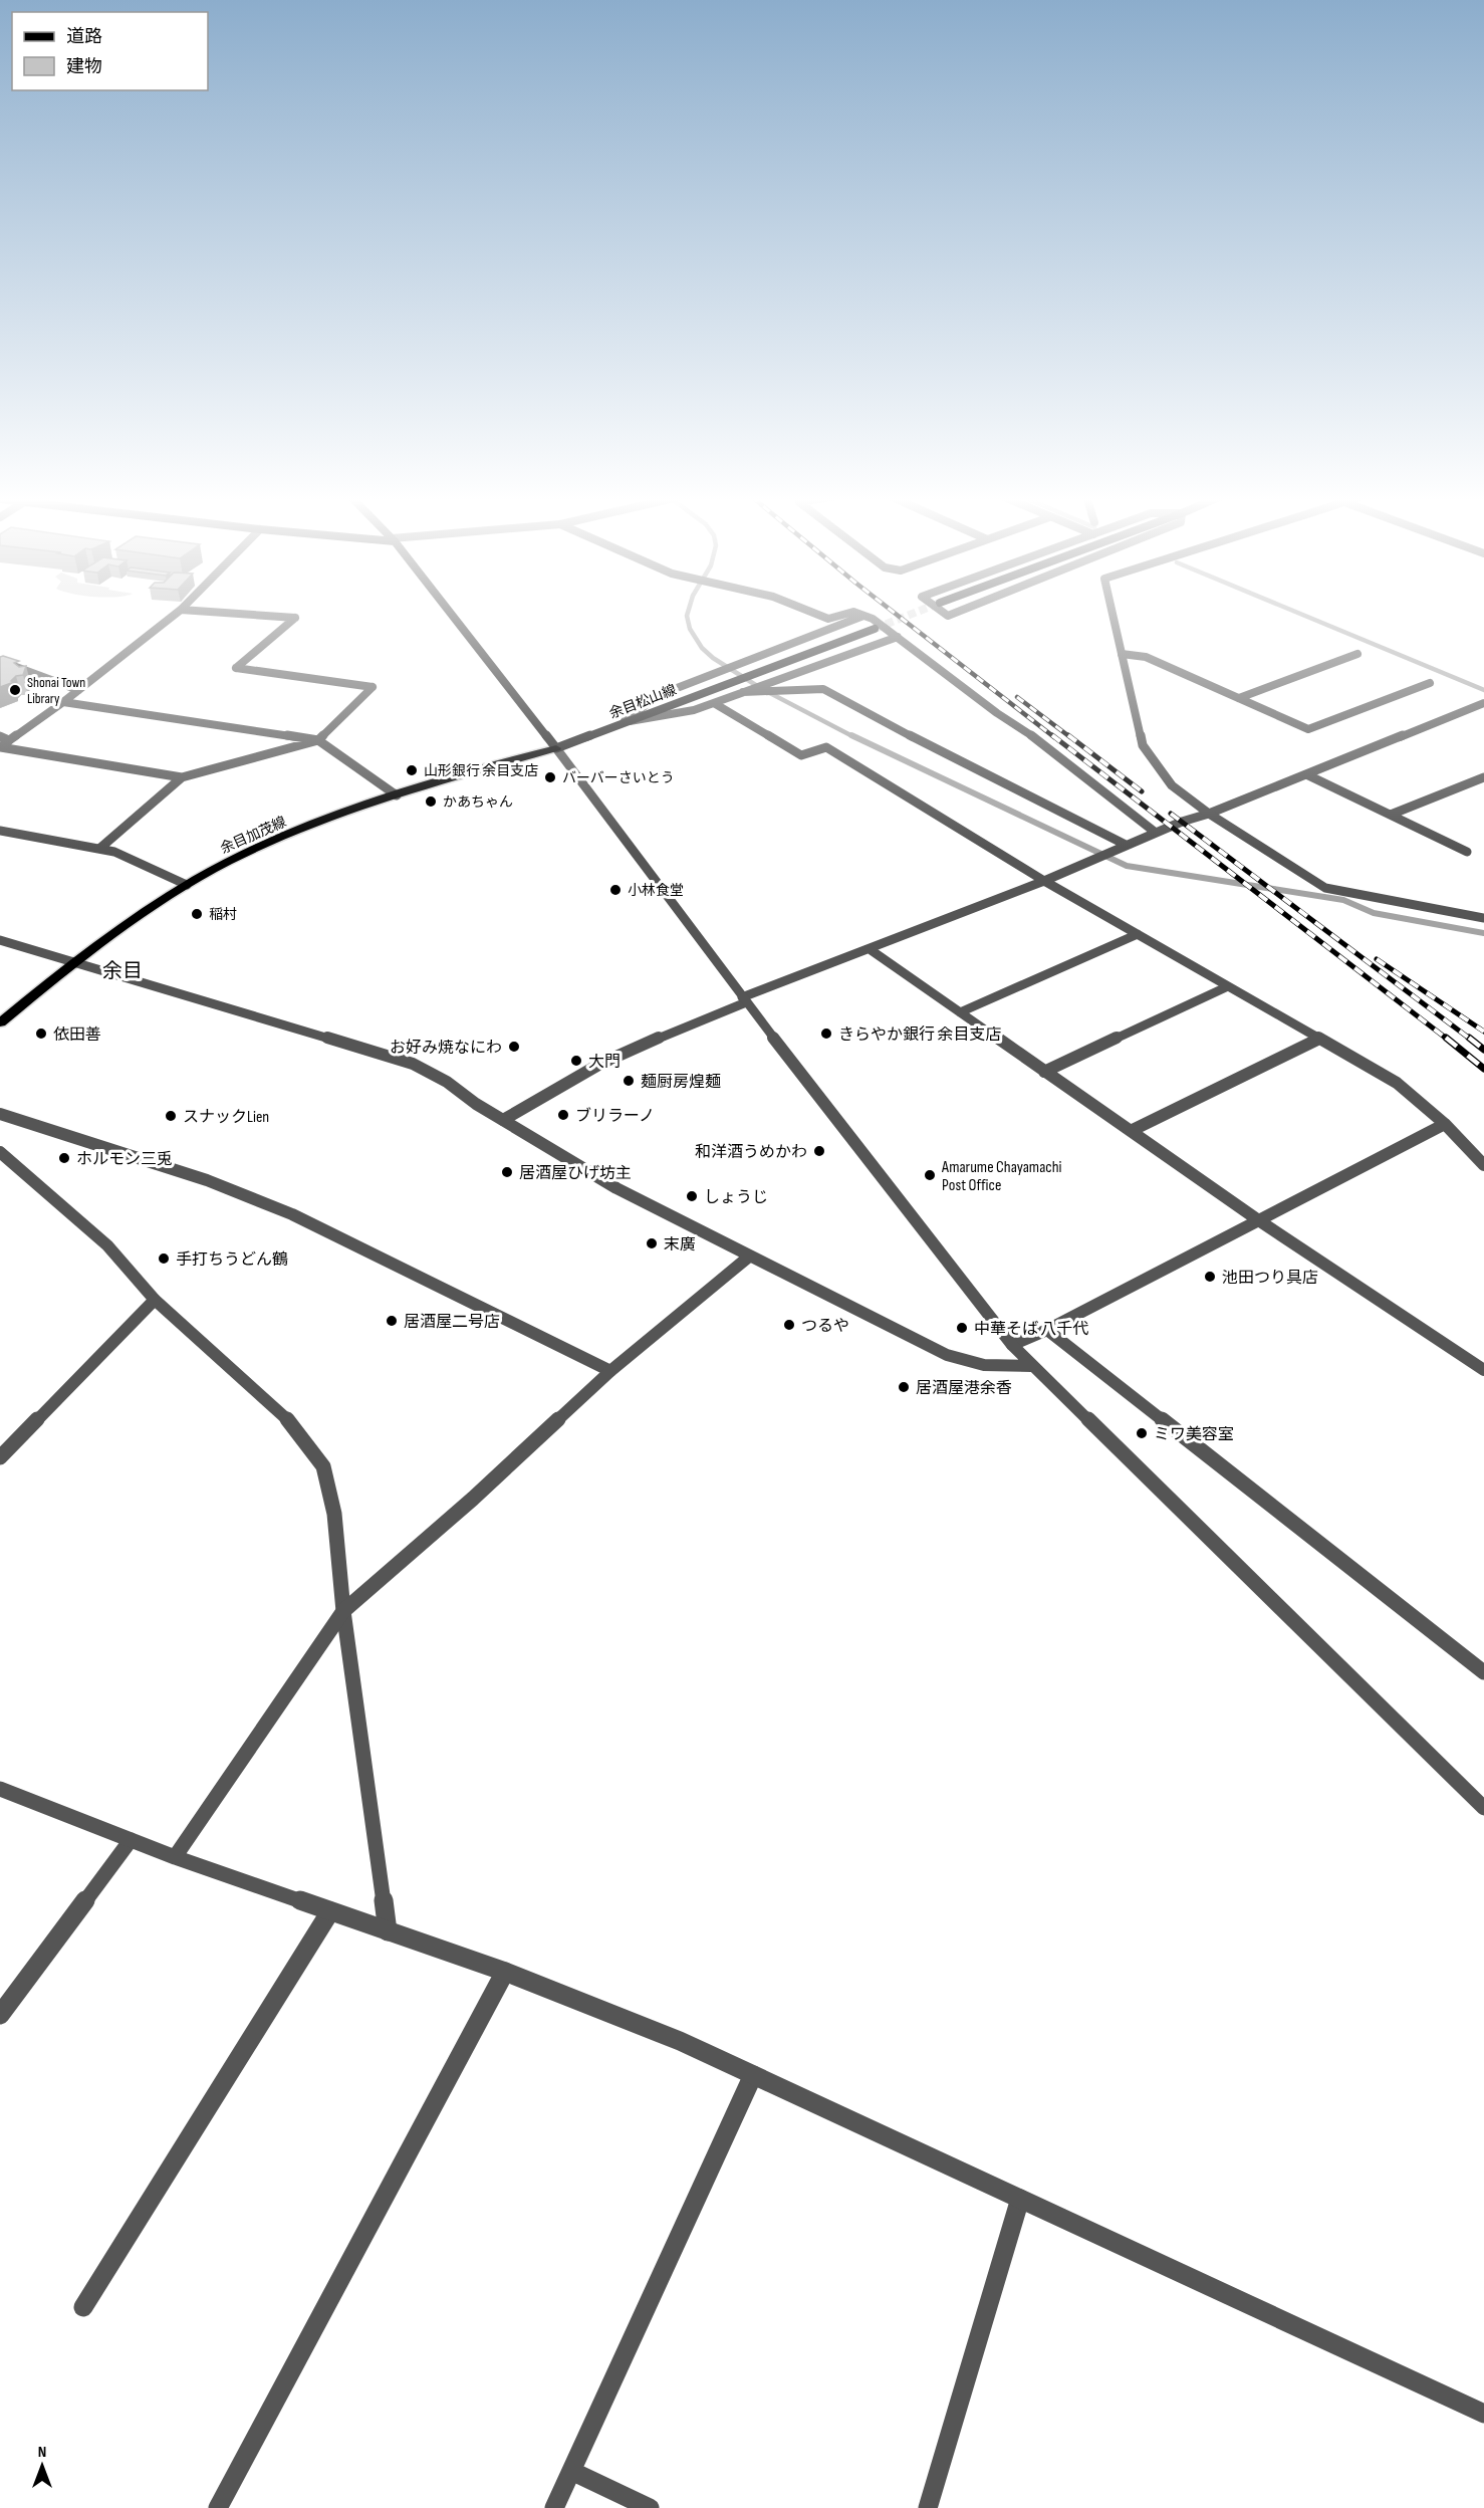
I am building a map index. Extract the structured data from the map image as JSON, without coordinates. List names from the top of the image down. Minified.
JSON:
{"streets":{"main road":["余目松山線","余目加茂線"]},"crossings":[["余目松山線","余目加茂線"]],"districts":["余目"],"places":["Shonai Town Library","山形銀行 余目支店","バーバーさいとう","かあちゃん","小林食堂","稲村","依田善","きらやか銀行 余目支店","お好み焼なにわ","大門","麺厨房煌麺","ブリラーノ","スナックLien","和洋酒うめかわ","ホルモン三兎","居酒屋ひげ坊主","Amarume Chayamachi Post Office","しょうじ","末廣","手打ちうどん鶴","池田つり具店","居酒屋二号店","つるや","中華そば 八千代","居酒屋港余香","ミワ美容室"],"legend":["道路","建物"],"north":"top"}
